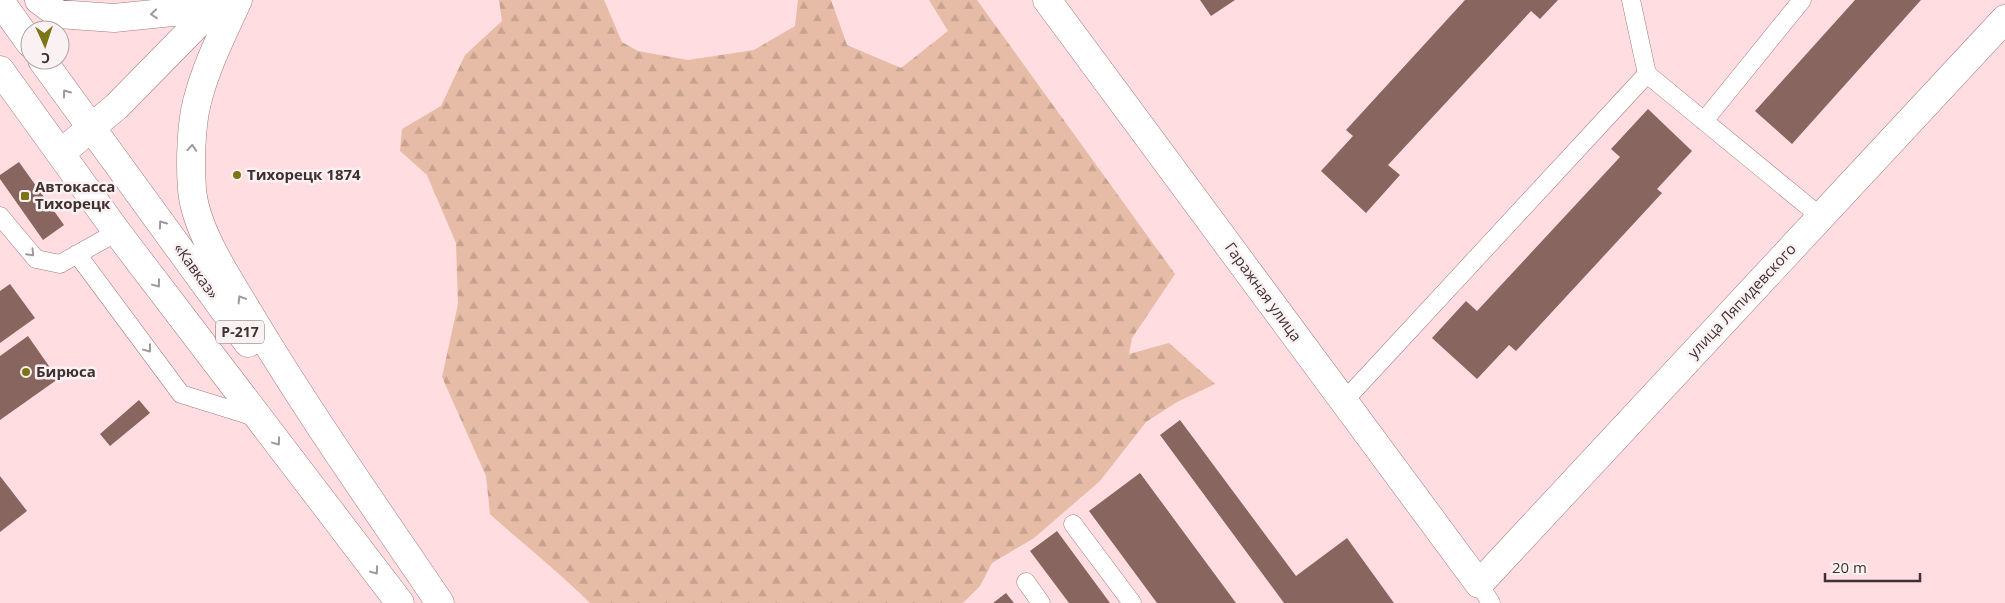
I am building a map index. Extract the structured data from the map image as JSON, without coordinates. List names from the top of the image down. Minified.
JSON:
{"streets":{"main road":["«Кавказ»","Гаражная улица","улица Ляпидевского","Р-217"]},"crossings":[["Гаражная улица","улица Ляпидевского"]],"places":{"other":["Тихорецк 1874","Бирюса"],"transit":["Автокасса Тихорецк"]},"scale_bar":"20 m","north":"bottom"}
